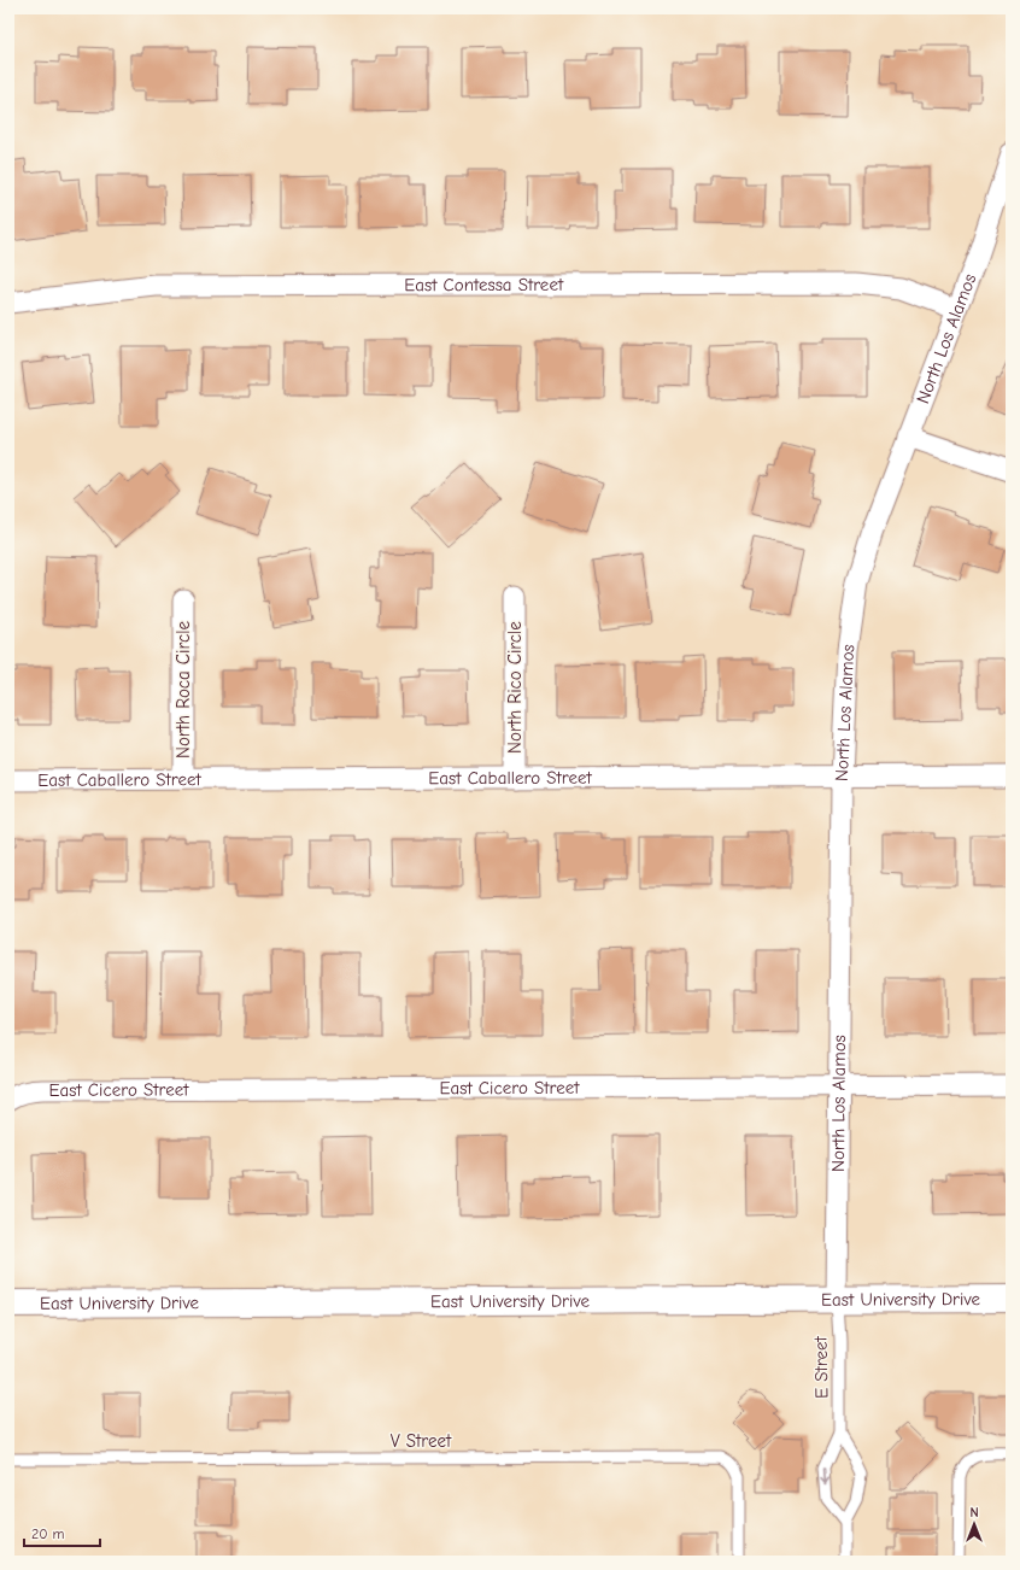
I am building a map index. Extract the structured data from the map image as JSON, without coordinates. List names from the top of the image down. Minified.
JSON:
{"streets":{"main road":["East University Drive"],"street":["East Contessa Street","North Los Alamos","North Rico Circle","North Roca Circle","East Caballero Street","East Cicero Street"],"lane":["E Street","V Street"]},"crossings":[["East Contessa Street","North Los Alamos"],["North Los Alamos","East Caballero Street"],["North Los Alamos","East Cicero Street"],["North Los Alamos","East University Drive"],["North Los Alamos","E Street"],["North Rico Circle","East Caballero Street"],["North Roca Circle","East Caballero Street"],["East University Drive","E Street"]],"scale_bar":"20 m","north":"top"}
